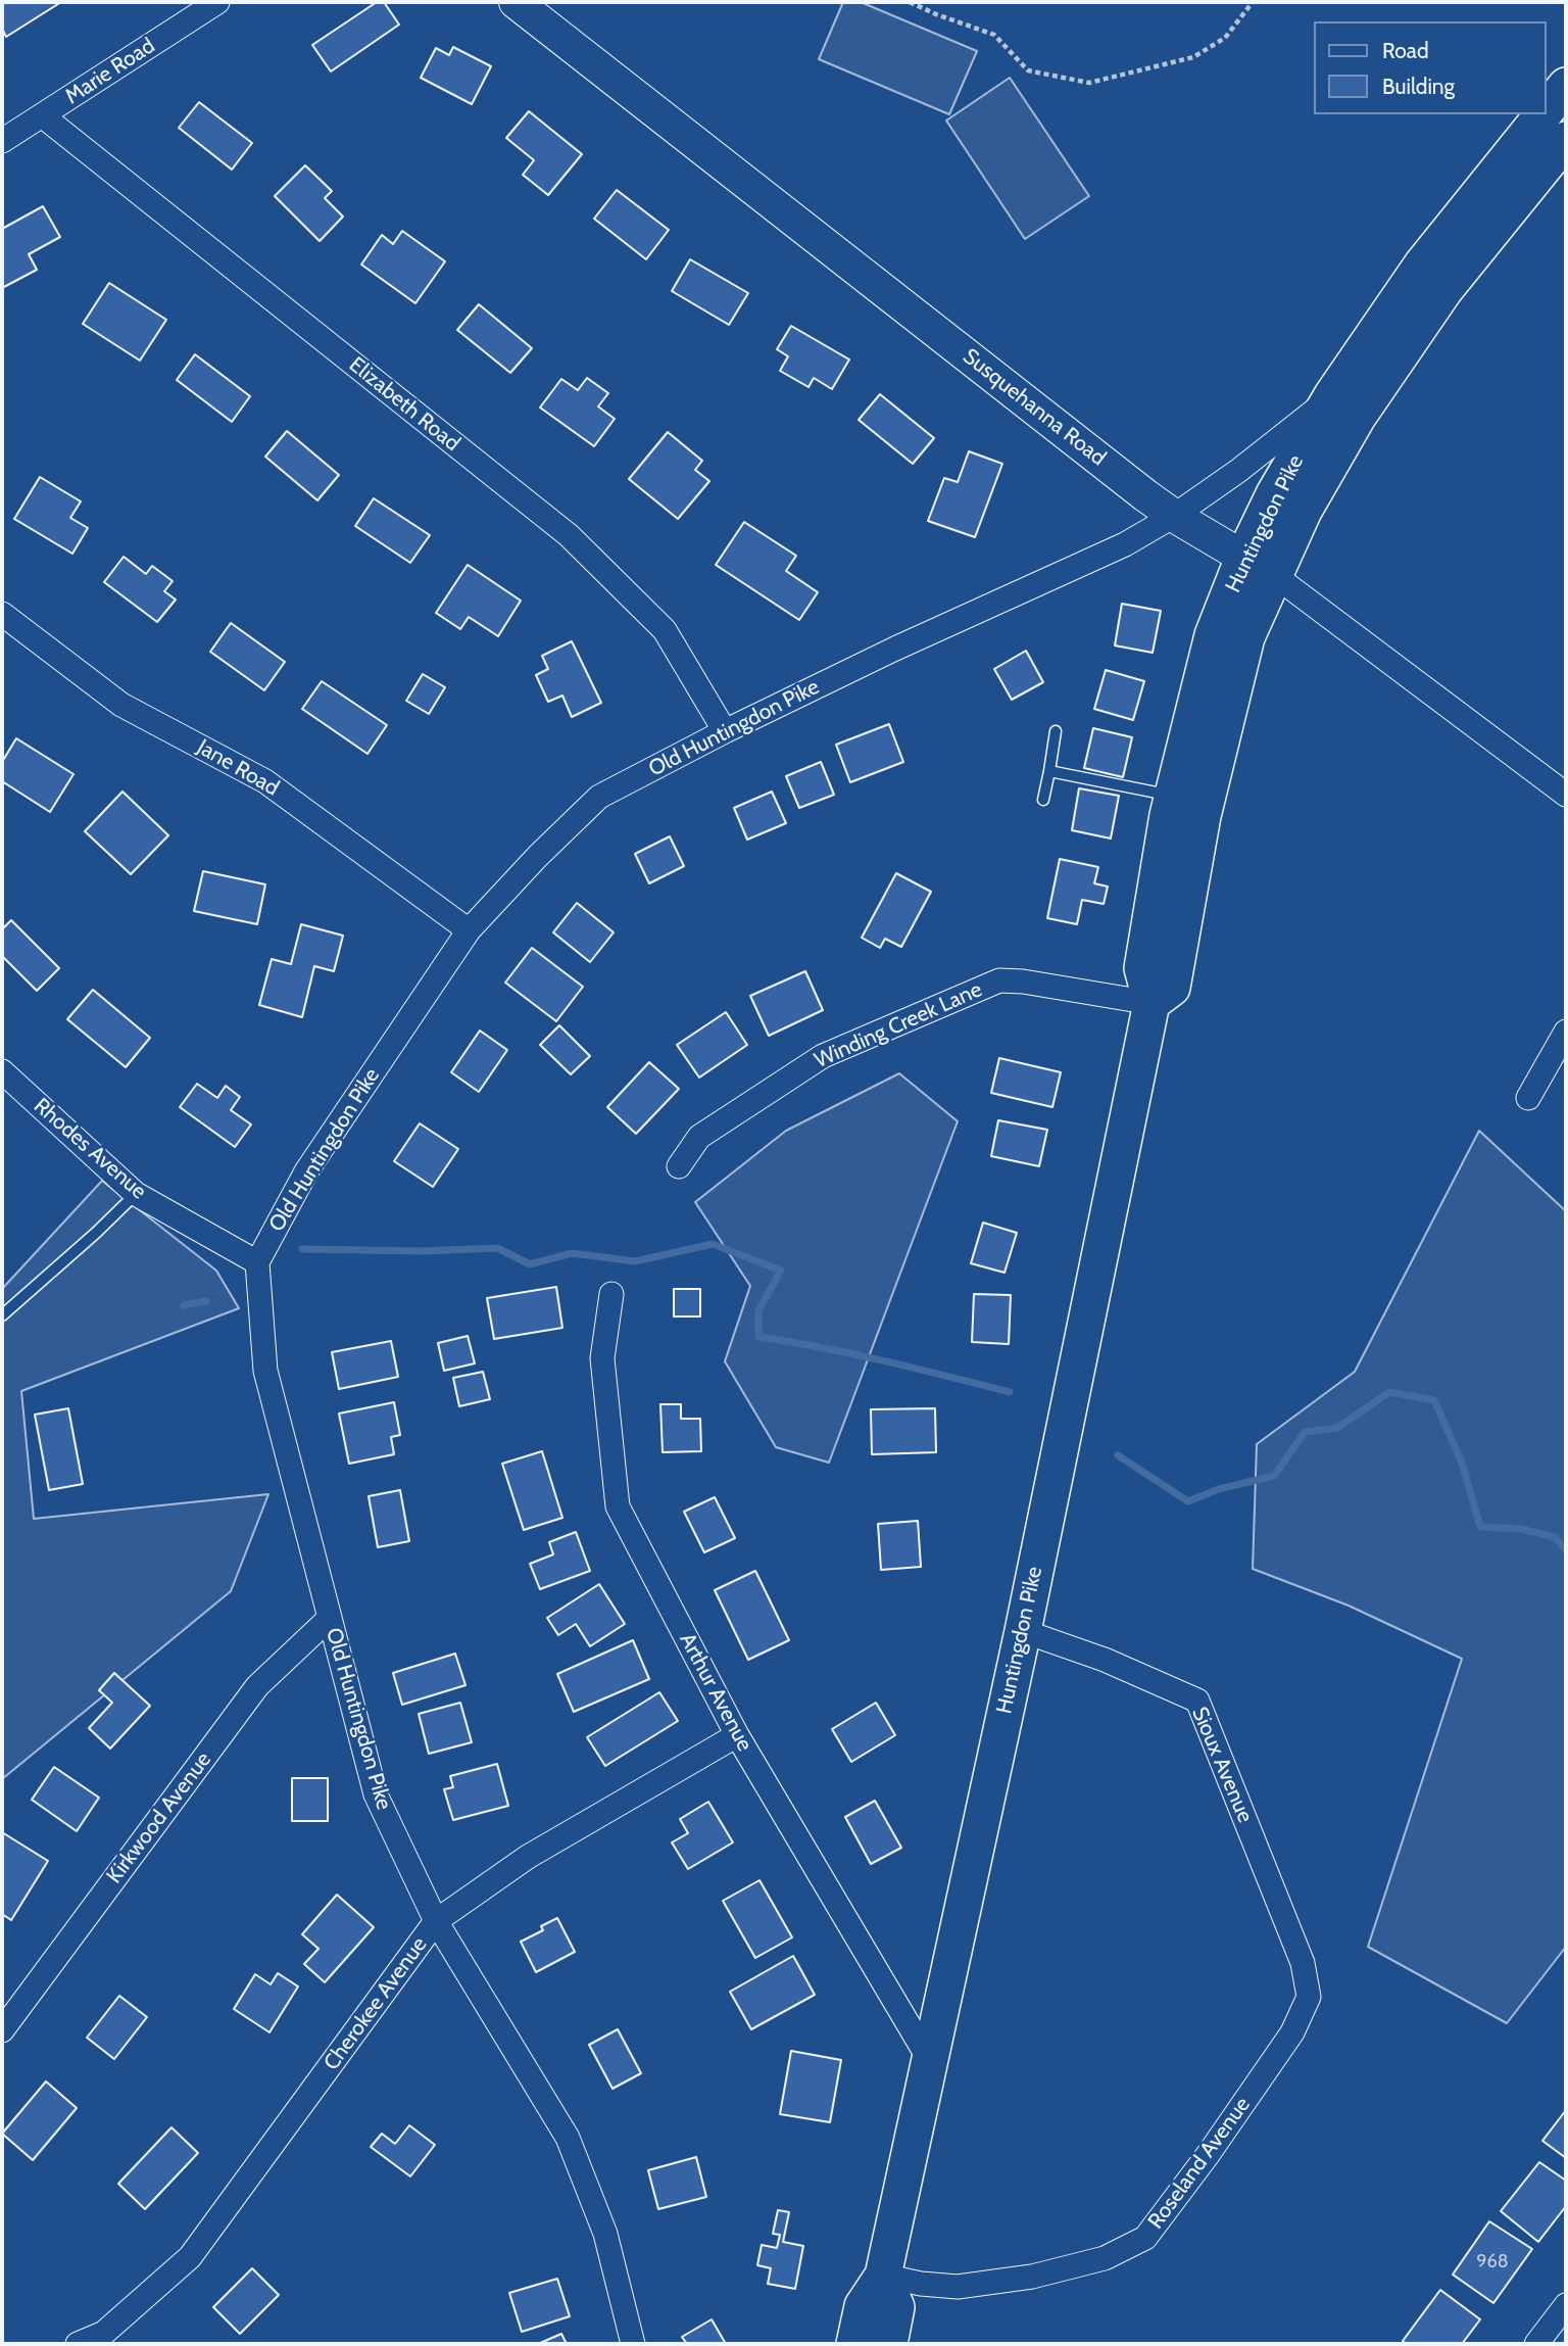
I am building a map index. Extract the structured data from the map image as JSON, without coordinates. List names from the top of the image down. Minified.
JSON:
{"streets":{"main road":["Susquehanna Road","Huntingdon Pike"],"street":["Marie Road","Elizabeth Road","Old Huntingdon Pike","Jane Road","Winding Creek Lane","Rhodes Avenue","Arthur Avenue","Sioux Avenue","Kirkwood Avenue","Cherokee Avenue","Roseland Avenue"]},"crossings":[["Marie Road","Elizabeth Road"],["Elizabeth Road","Old Huntingdon Pike"],["Susquehanna Road","Huntingdon Pike"],["Susquehanna Road","Old Huntingdon Pike"],["Huntingdon Pike","Old Huntingdon Pike"],["Huntingdon Pike","Winding Creek Lane"],["Huntingdon Pike","Arthur Avenue"],["Huntingdon Pike","Sioux Avenue"],["Huntingdon Pike","Roseland Avenue"],["Old Huntingdon Pike","Jane Road"],["Old Huntingdon Pike","Rhodes Avenue"],["Old Huntingdon Pike","Kirkwood Avenue"],["Old Huntingdon Pike","Cherokee Avenue"],["Arthur Avenue","Cherokee Avenue"],["Sioux Avenue","Roseland Avenue"]],"house_numbers":["968"],"legend":["Road","Building"]}
